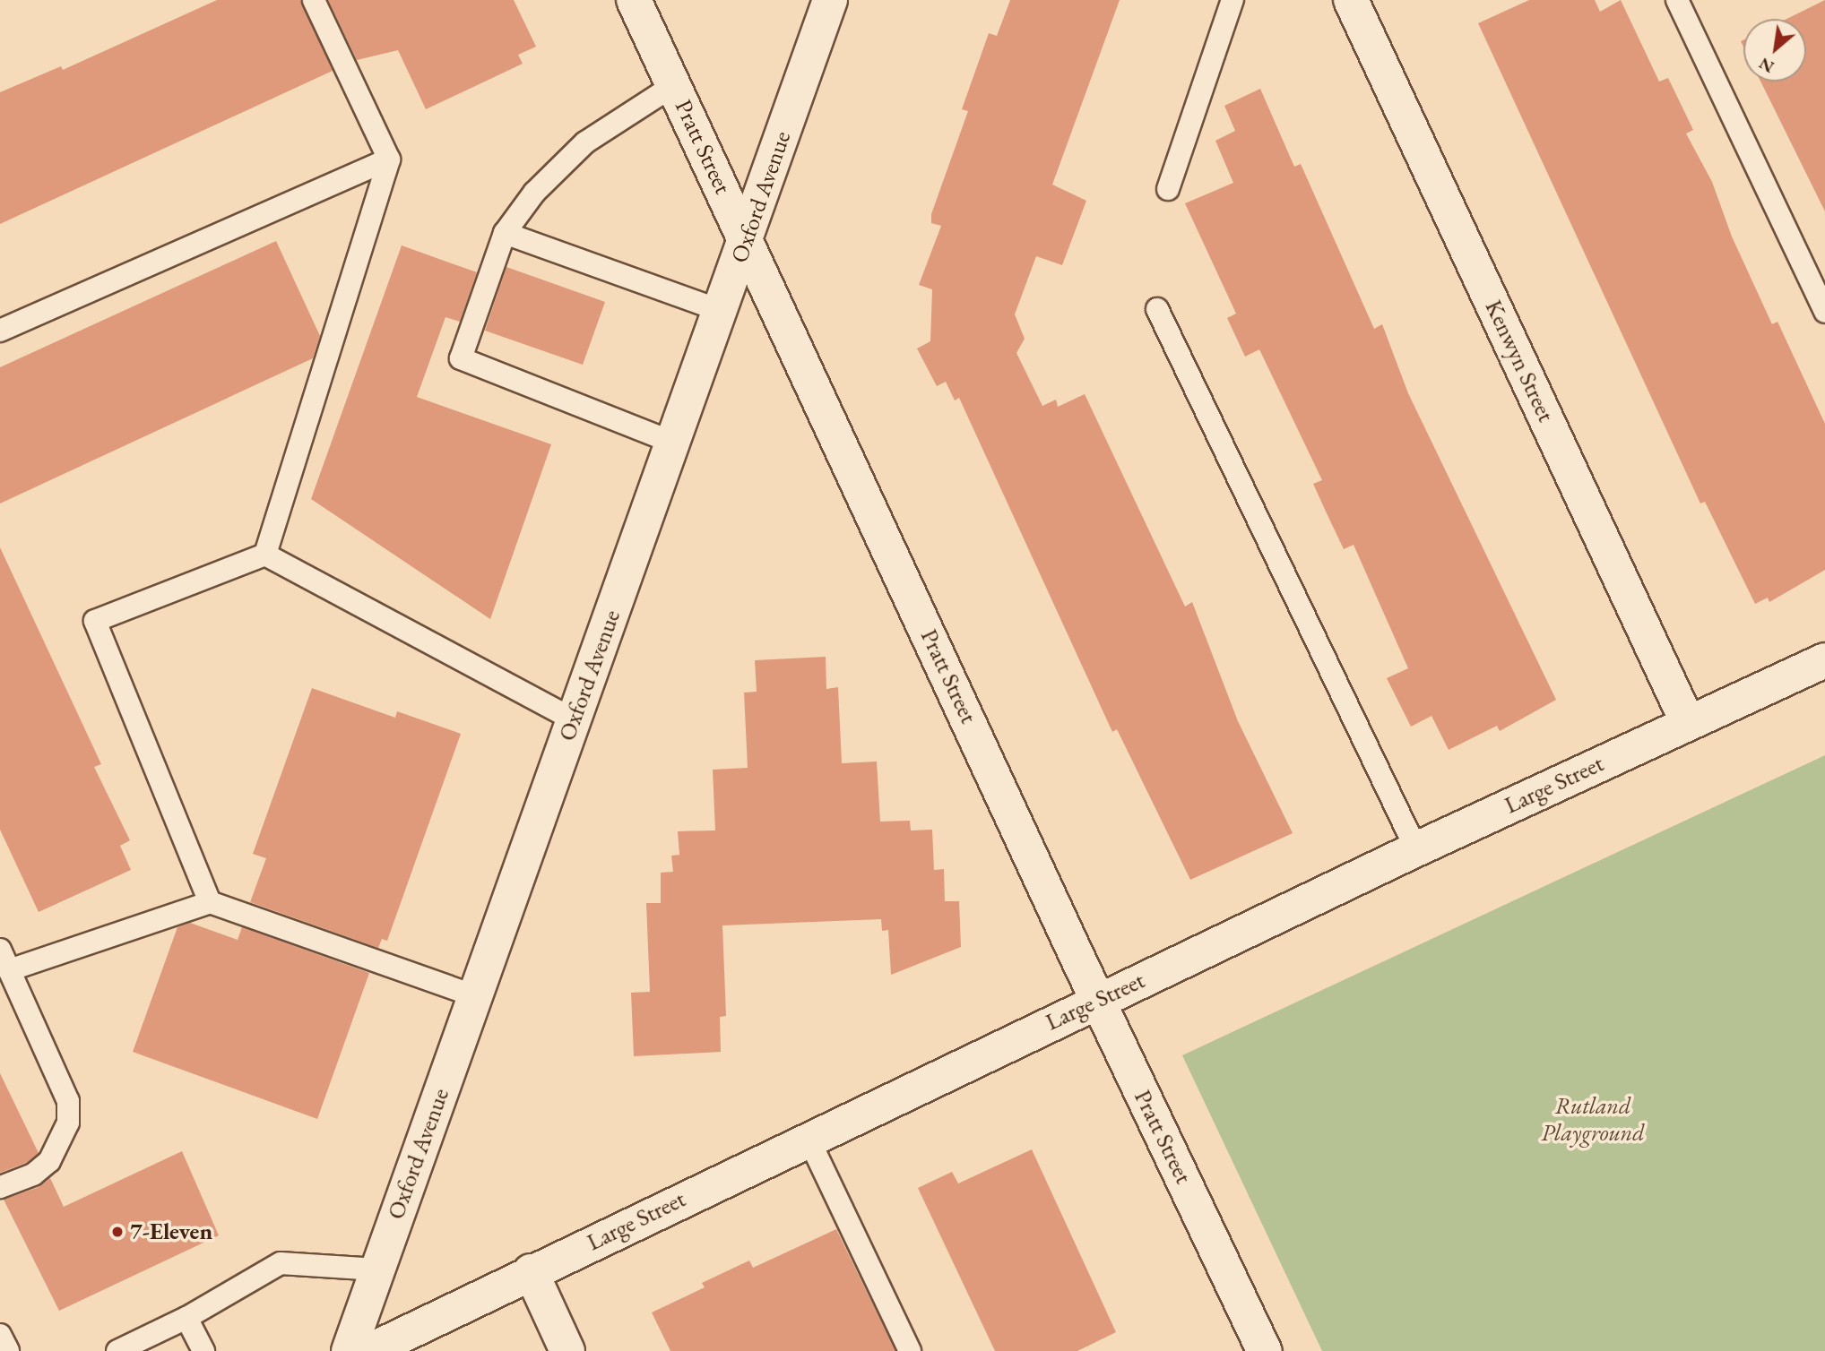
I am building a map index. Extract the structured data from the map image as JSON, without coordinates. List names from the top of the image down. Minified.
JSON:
{"streets":{"street":["Pratt Street","Oxford Avenue","Kenwyn Street","Large Street"]},"crossings":[["Pratt Street","Oxford Avenue"],["Pratt Street","Large Street"],["Kenwyn Street","Large Street"]],"parks":["Rutland Playground"],"places":["7-Eleven"],"north":"bottom left"}
